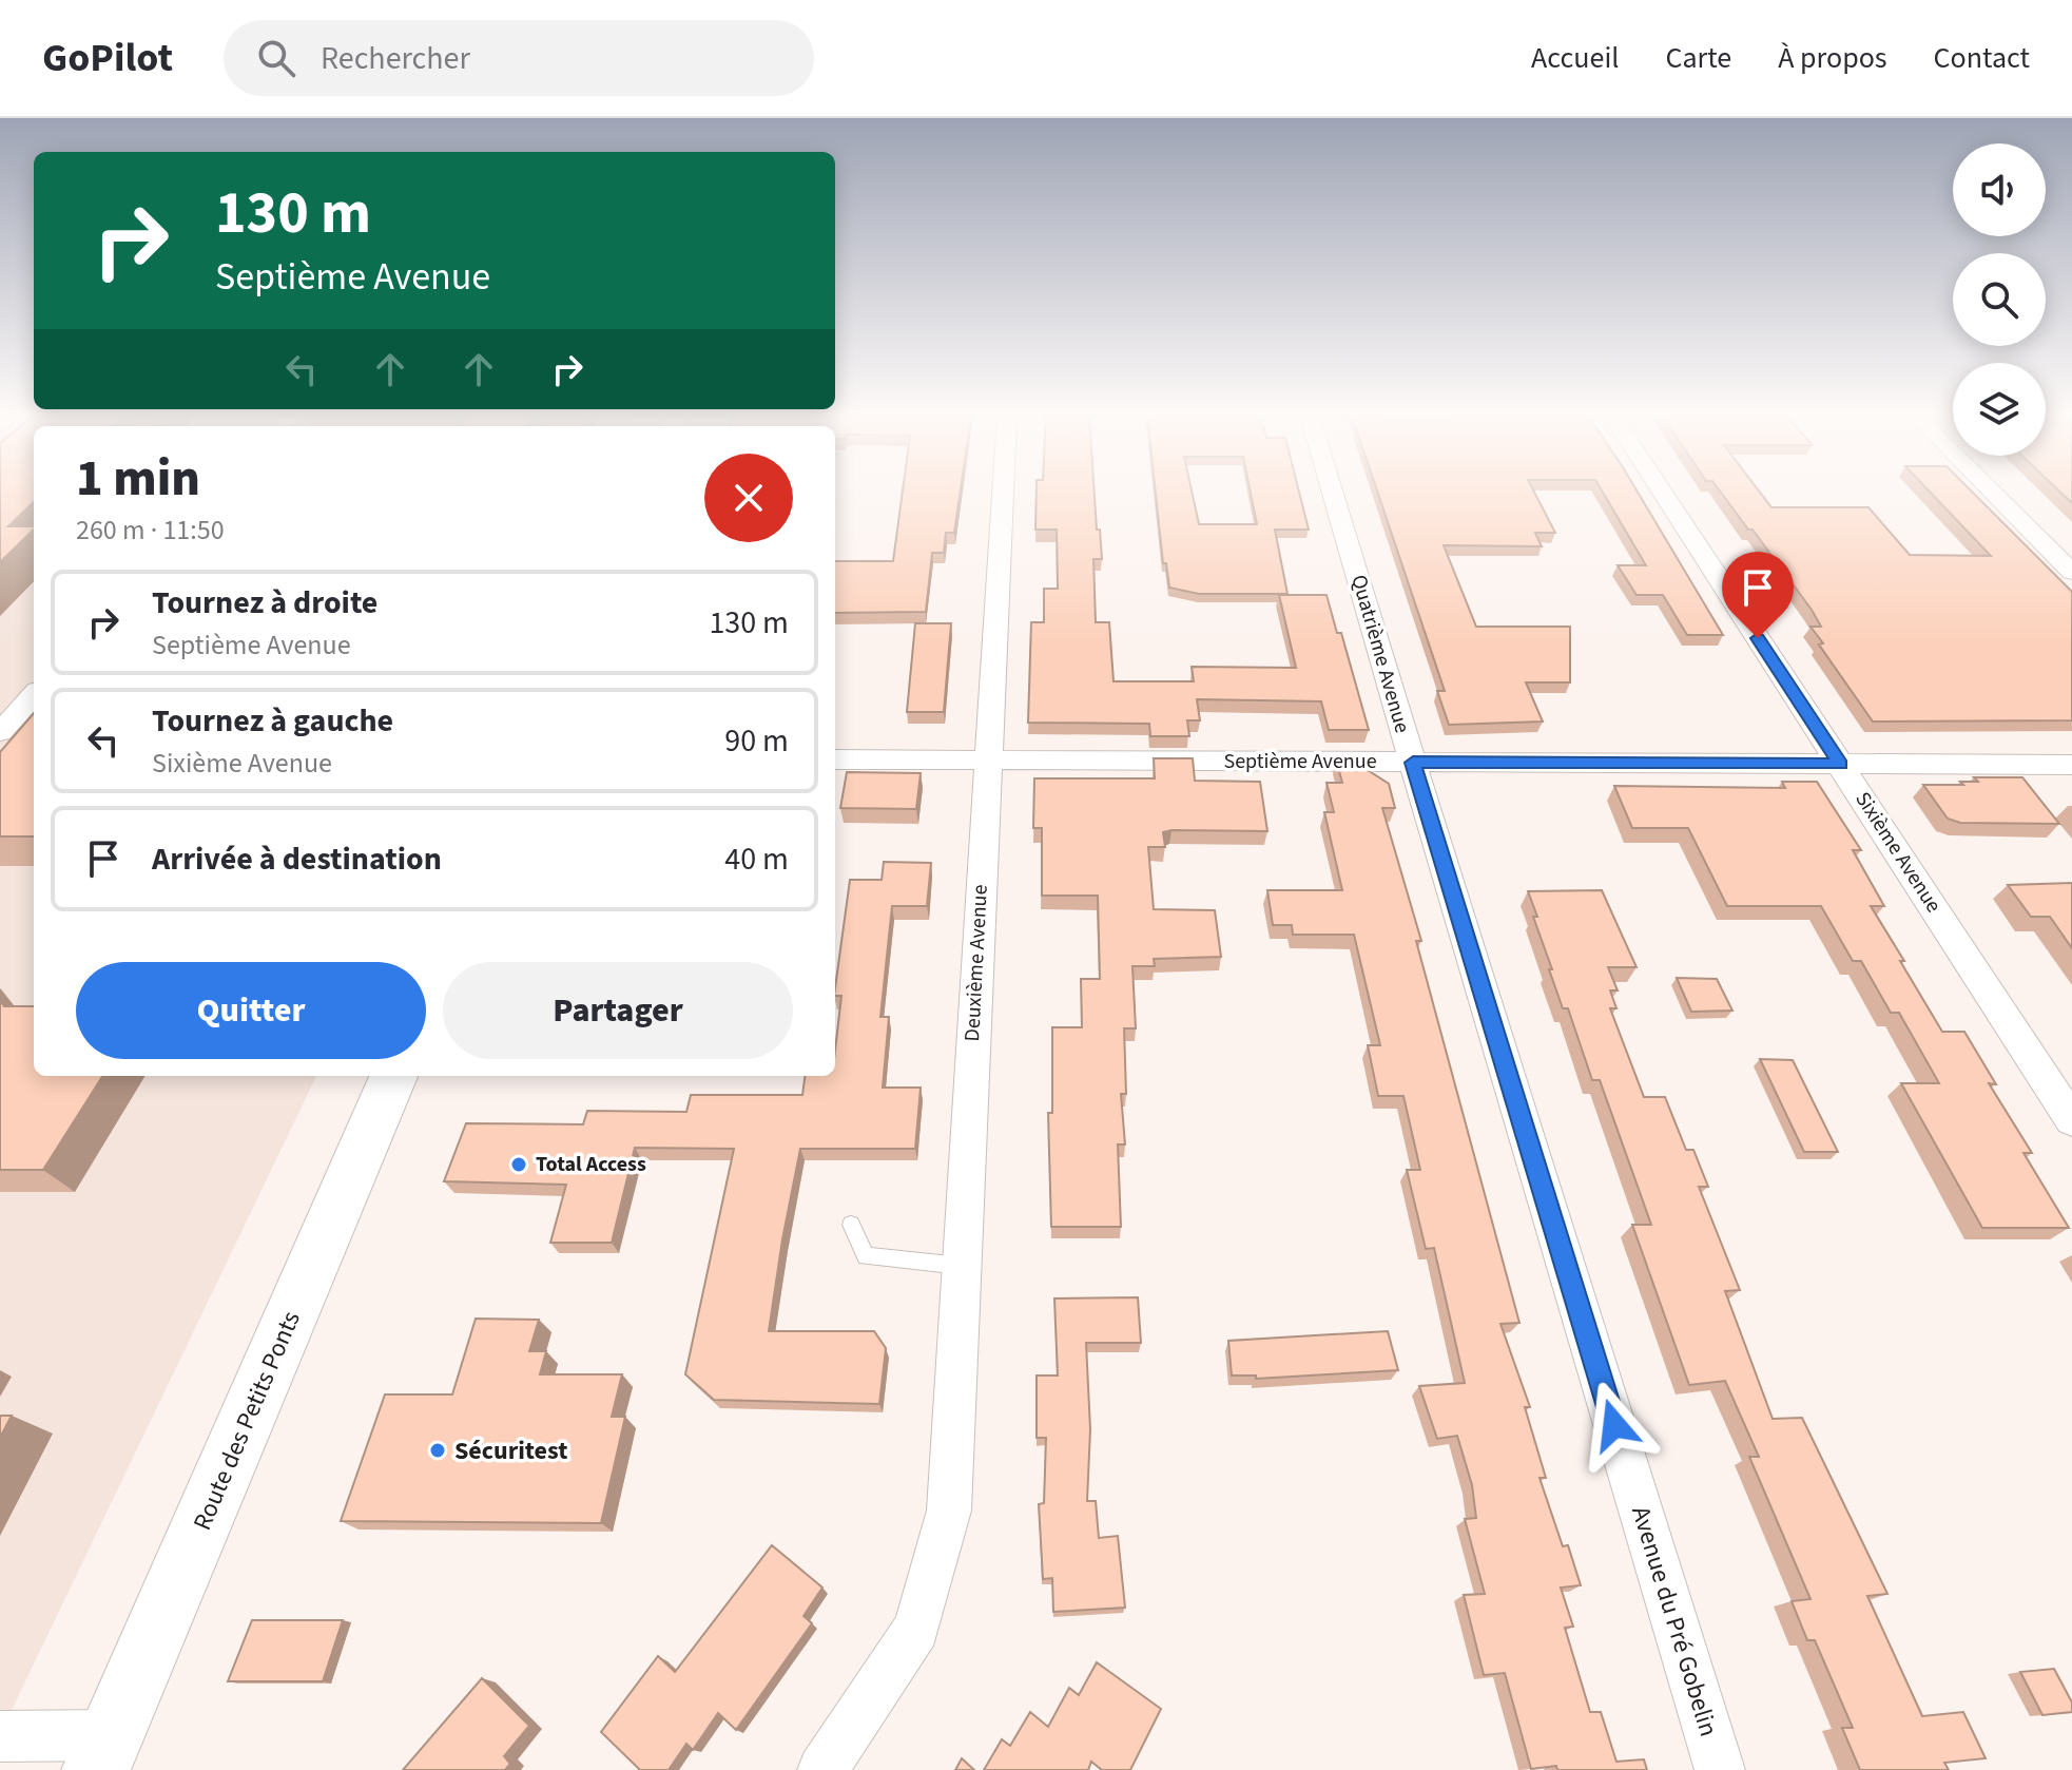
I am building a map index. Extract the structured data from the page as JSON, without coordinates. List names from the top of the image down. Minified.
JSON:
{"streets":{"main road":["Route des Petits Ponts"],"street":["Quatrième Avenue","Septième Avenue","Sixième Avenue","Deuxième Avenue","Avenue du Pré Gobelin"]},"crossings":[["Quatrième Avenue","Septième Avenue"],["Quatrième Avenue","Avenue du Pré Gobelin"],["Septième Avenue","Sixième Avenue"],["Septième Avenue","Deuxième Avenue"]],"places":["Total Access","Sécuritest"],"page":{"header":"GoPilot","search":"Rechercher","nav":["Accueil","Carte","À propos","Contact"],"turn":["130 m","Septième Avenue"],"heading":["1 min","260 m · 11:50"],"list":[{"name":"Tournez à droite","note":"Septième Avenue","value":"130 m"},{"name":"Tournez à gauche","note":"Sixième Avenue","value":"90 m"},{"name":"Arrivée à destination","value":"40 m"}],"buttons":["Quitter","Partager"]}}
